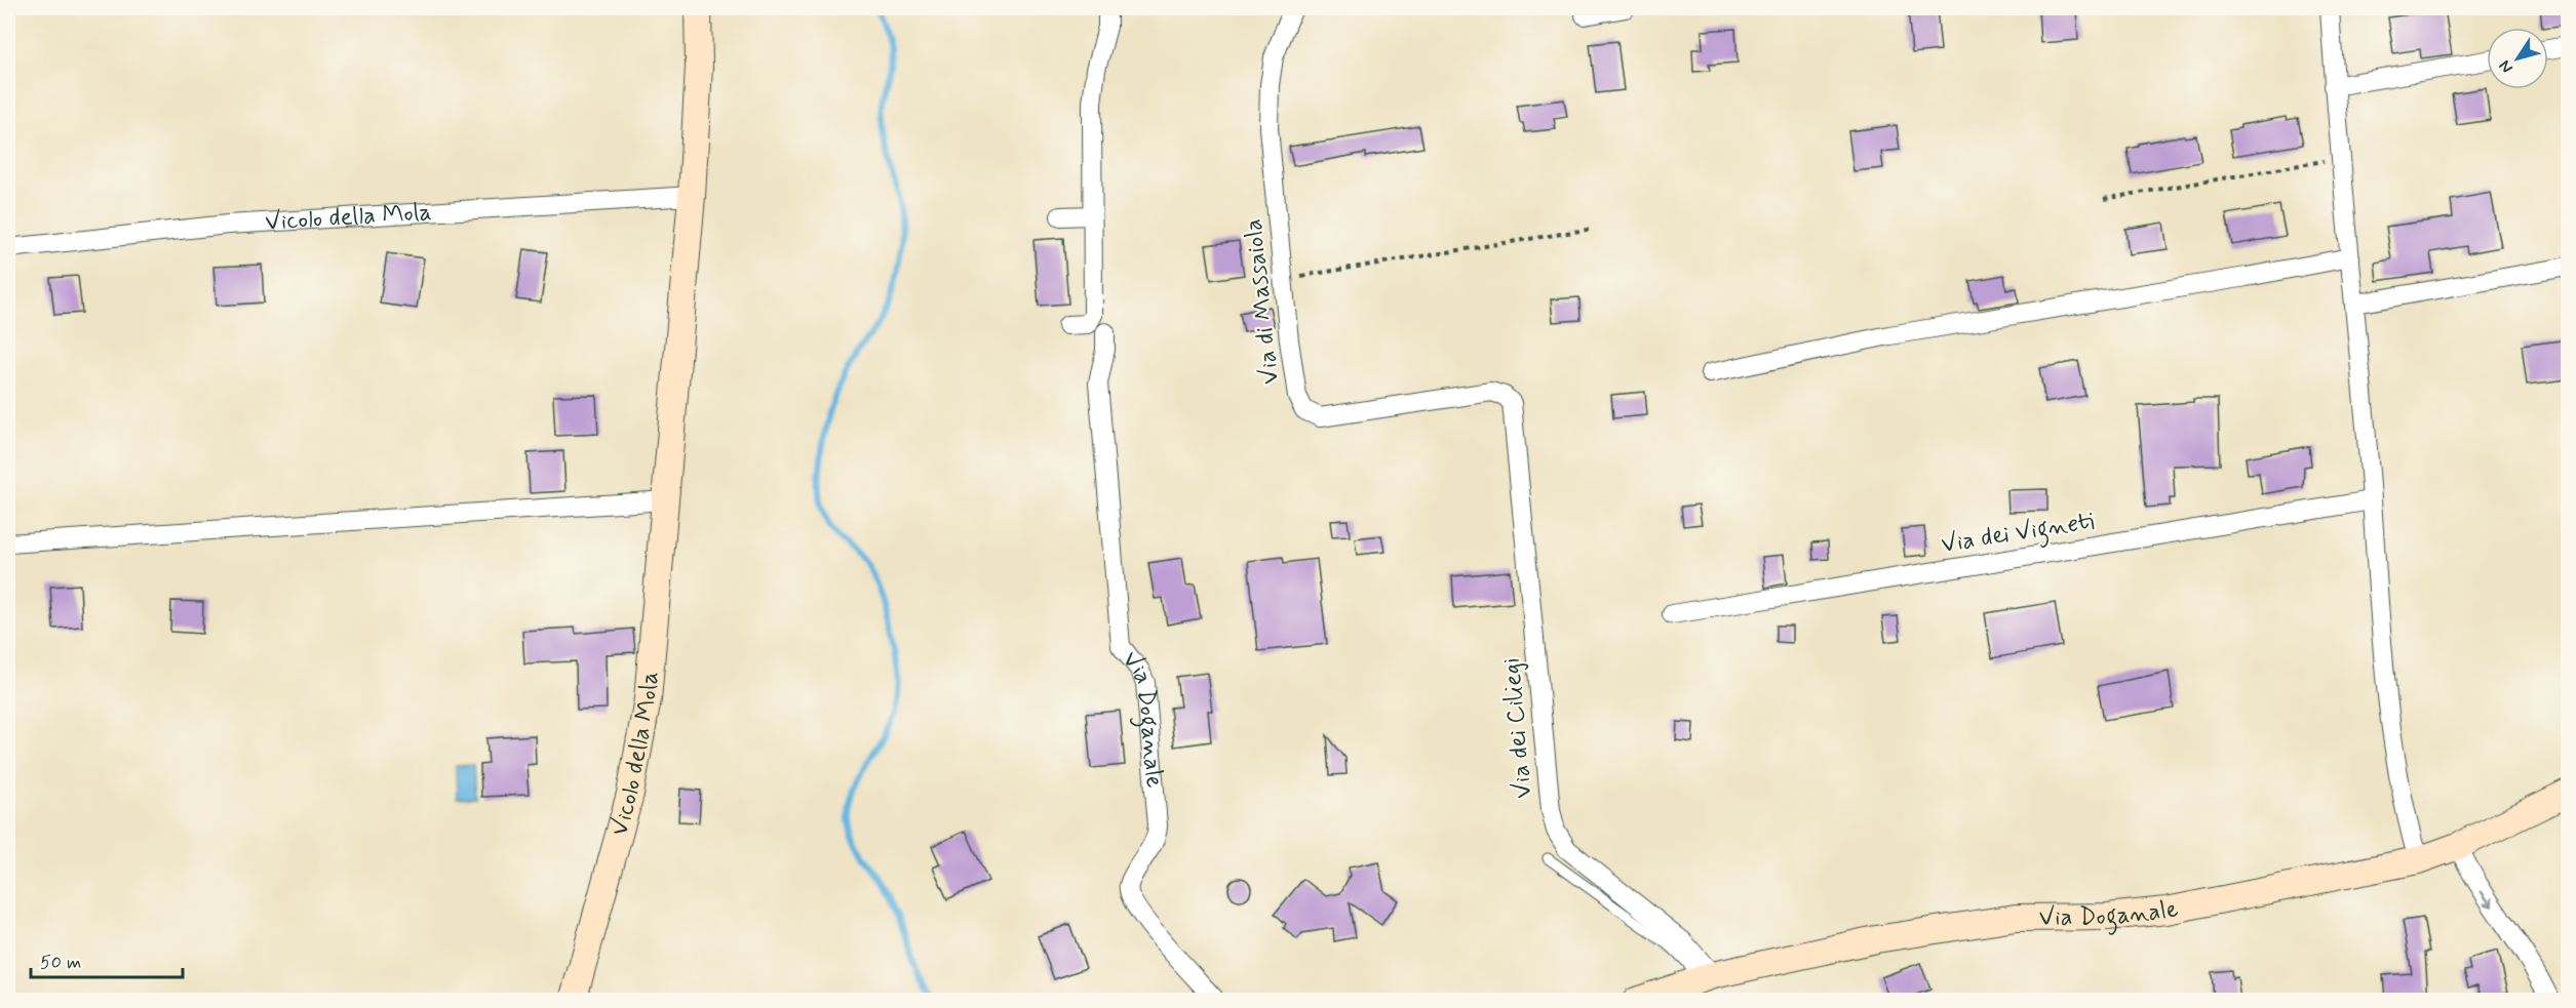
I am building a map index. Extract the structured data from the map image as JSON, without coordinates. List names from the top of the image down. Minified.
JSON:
{"streets":{"street":["Vicolo della Mola","Via di Massaiola","Via dei Vigneti","Via Doganale","Via dei Ciliegi"]},"crossings":[["Via di Massaiola","Via dei Ciliegi"],["Via Doganale","Via dei Ciliegi"]],"scale_bar":"50 m","north":"bottom left"}
